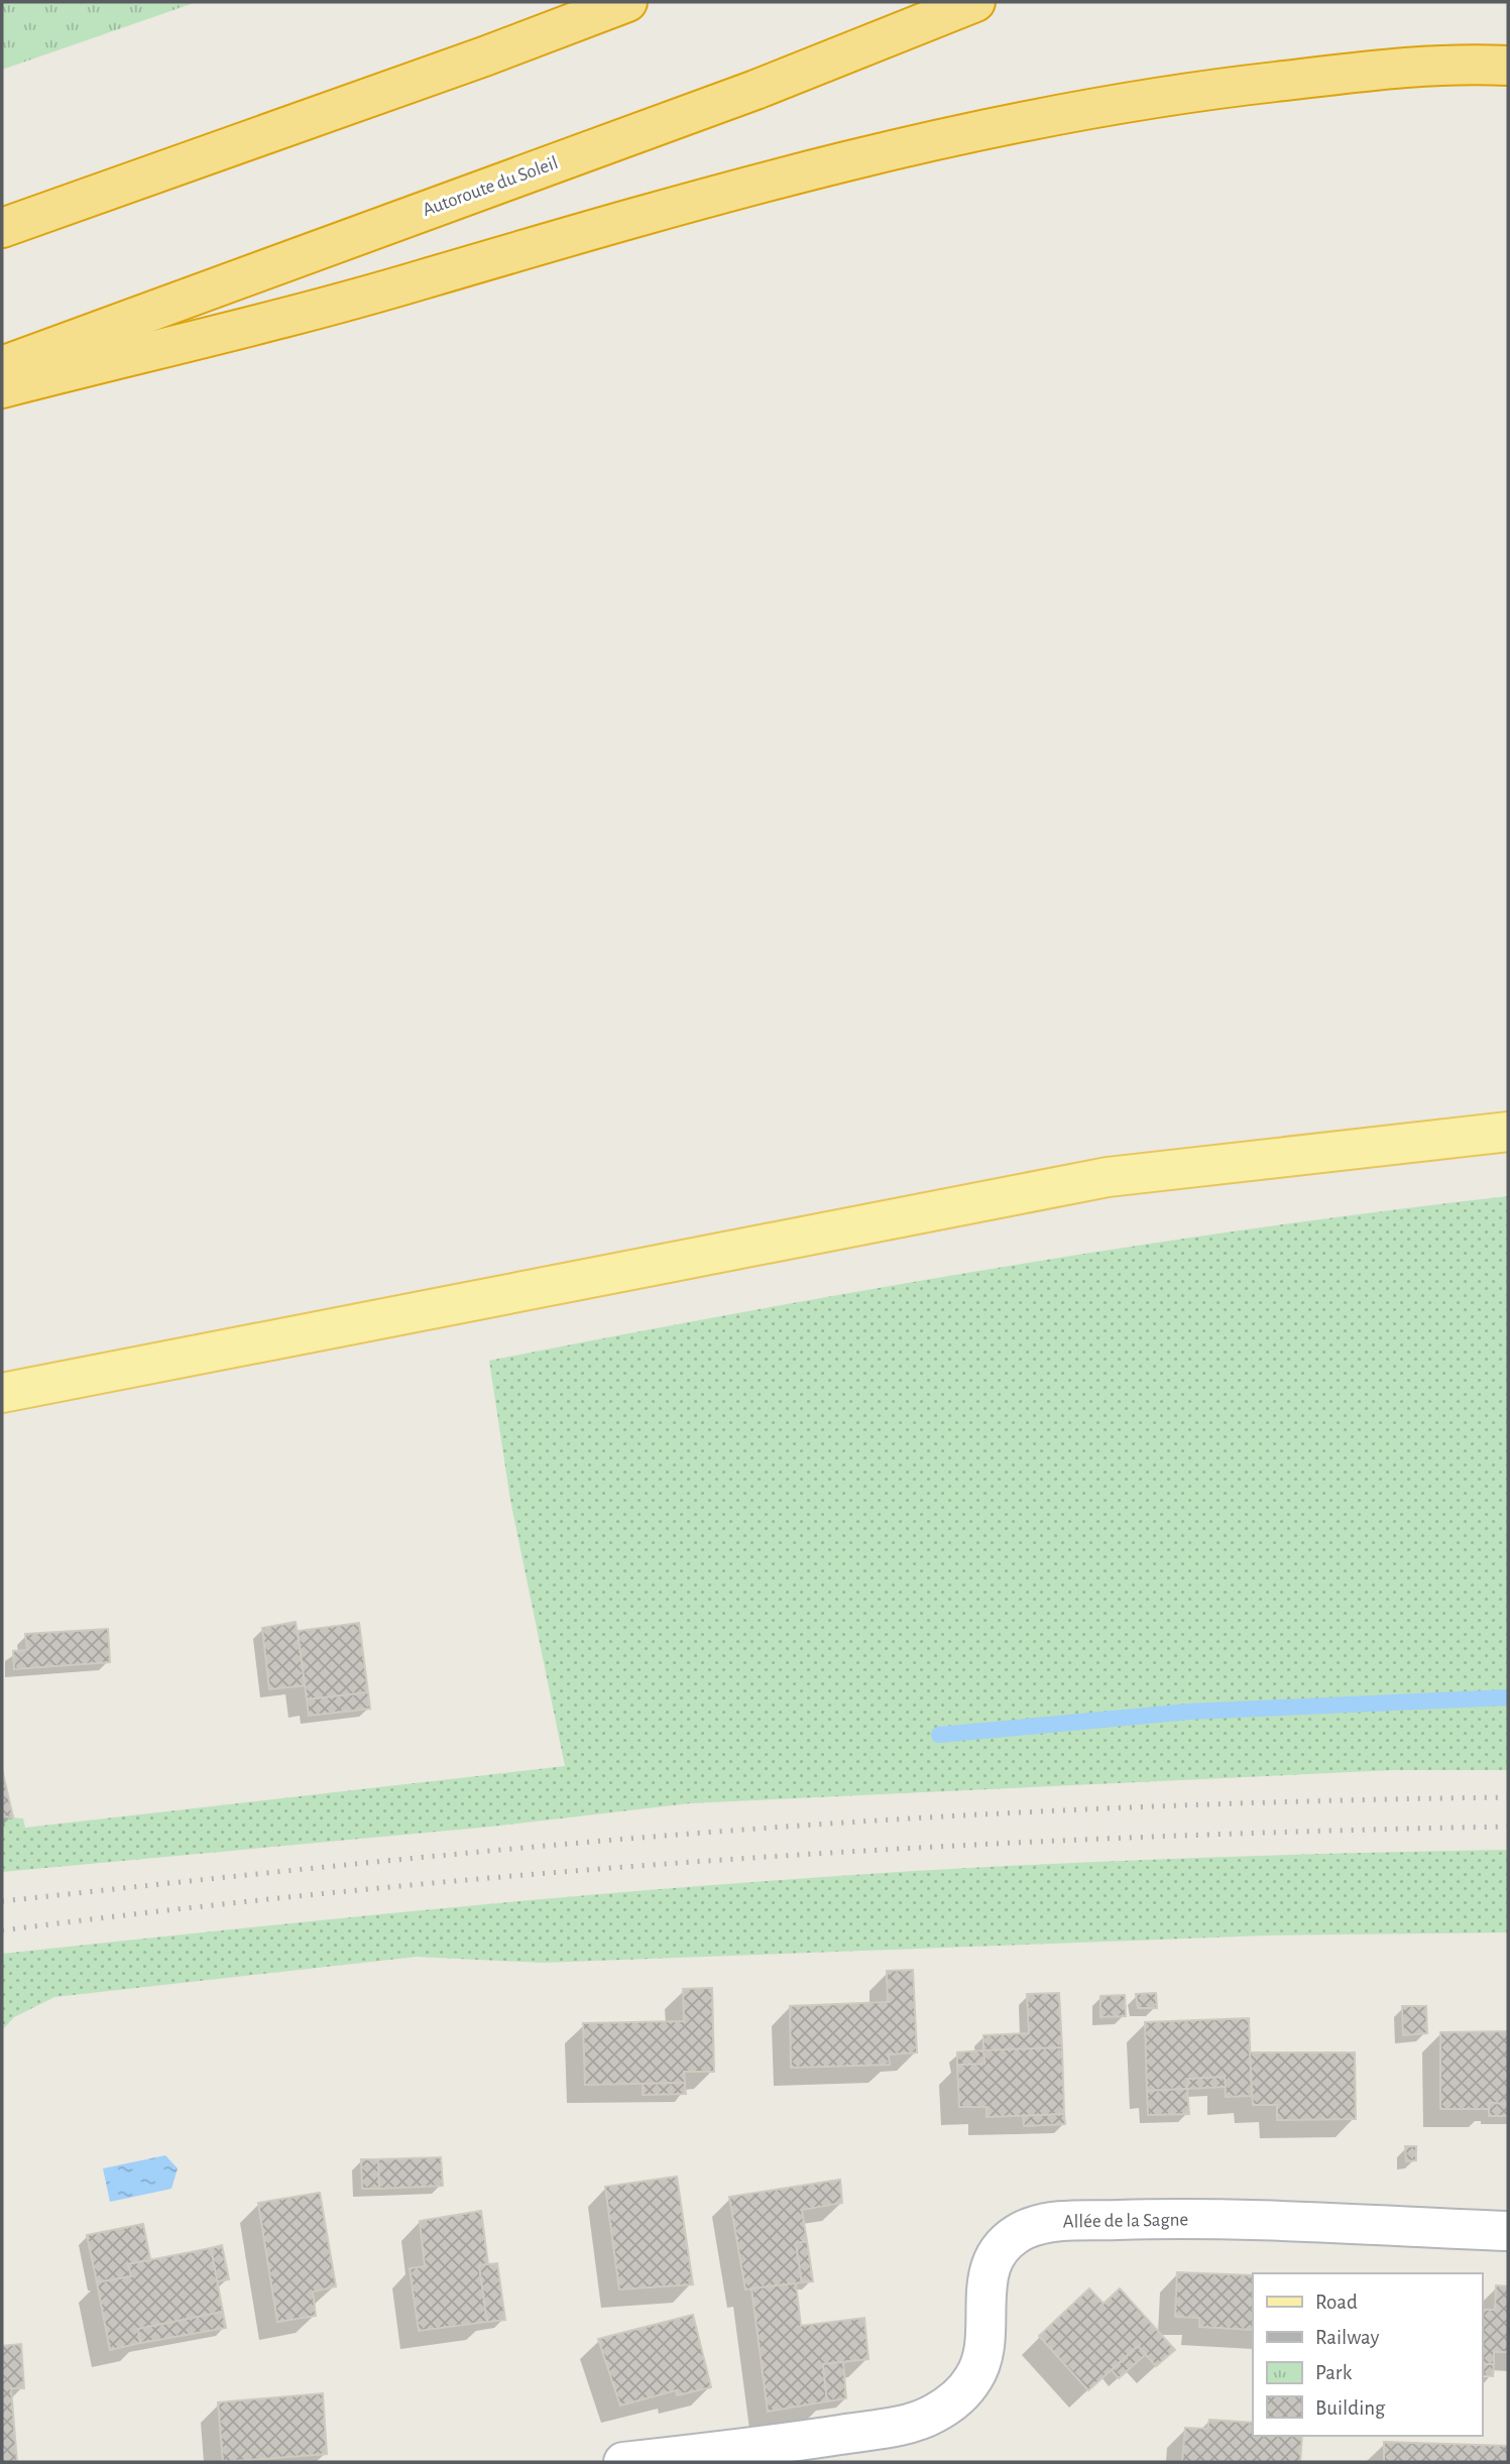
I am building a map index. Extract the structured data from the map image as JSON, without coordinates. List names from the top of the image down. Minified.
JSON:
{"streets":{"highway":["Autoroute du Soleil"],"street":["Allée de la Sagne"]},"legend":["Road","Railway","Park","Building"]}
